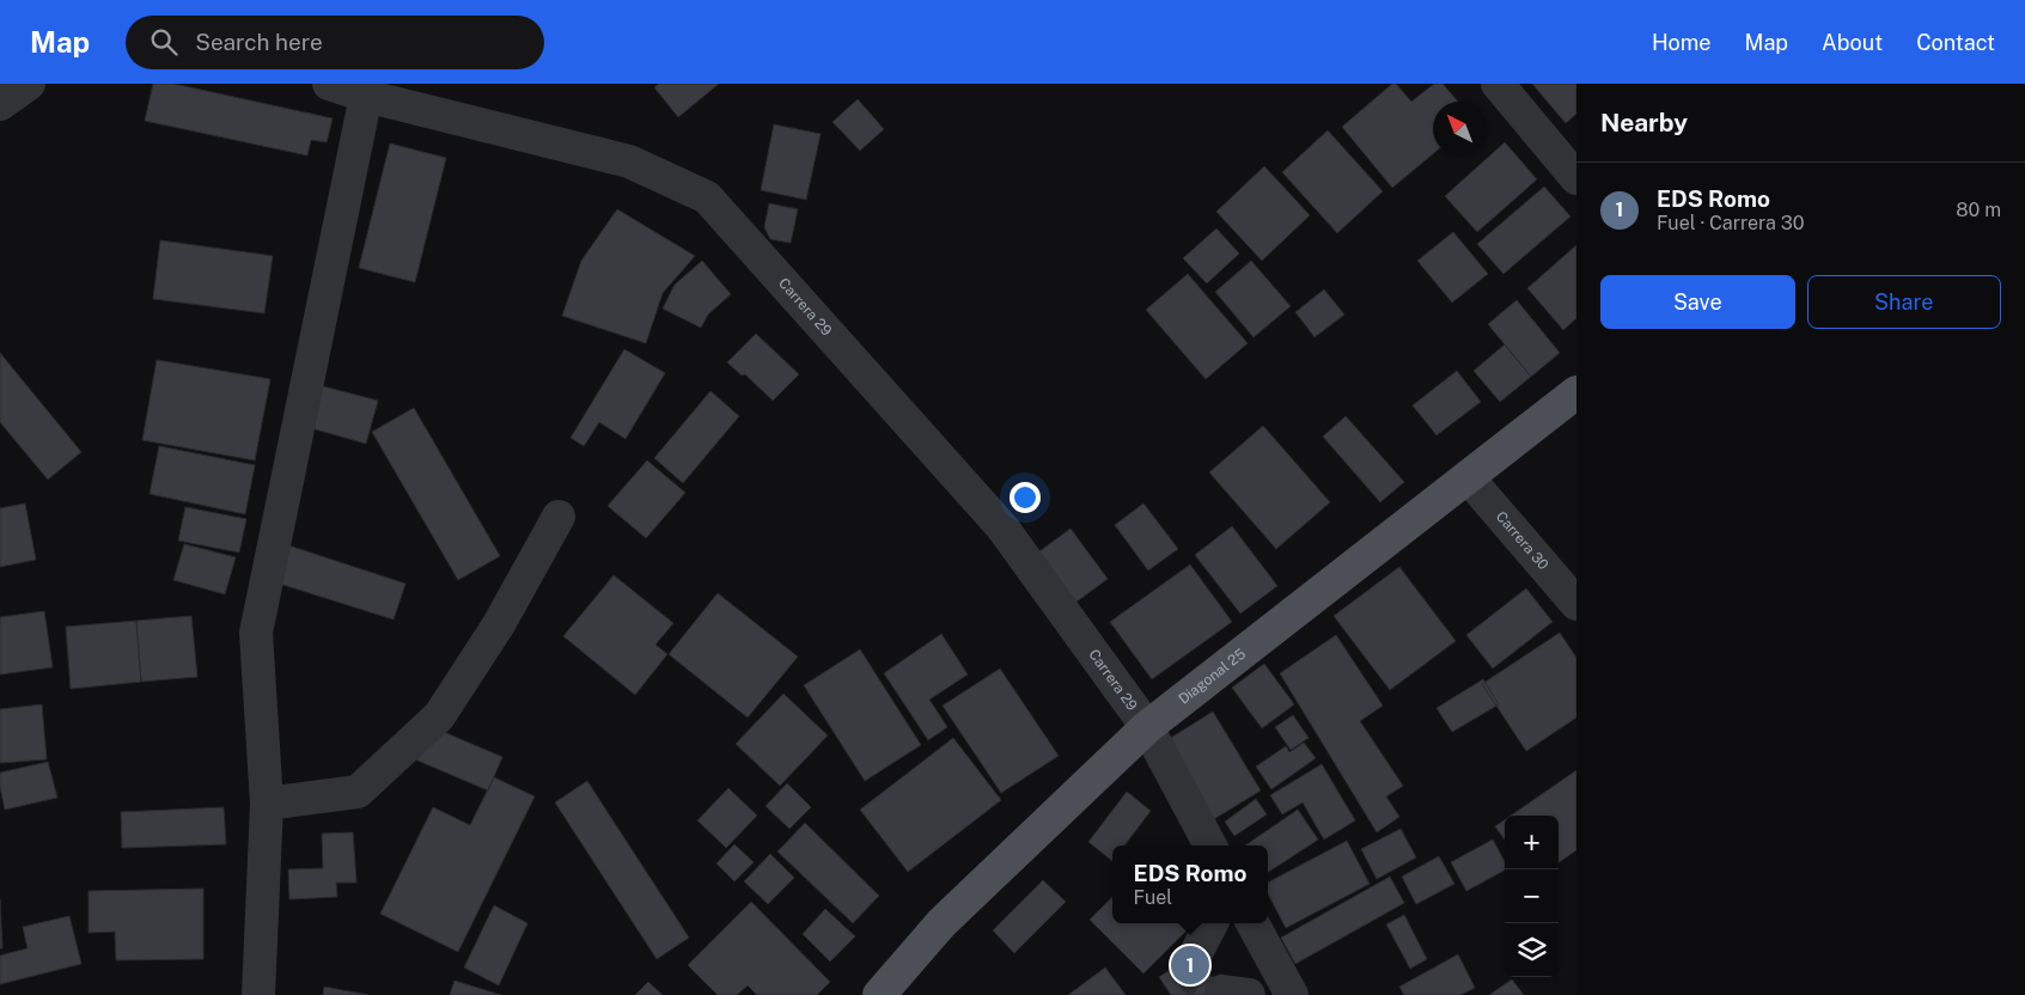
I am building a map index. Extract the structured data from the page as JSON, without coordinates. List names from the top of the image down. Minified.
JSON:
{"streets":{"main road":["Diagonal 25"],"street":["Carrera 29","Carrera 30"]},"crossings":[["Carrera 29","Diagonal 25"],["Carrera 30","Diagonal 25"]],"north":"top left","page":{"header":"Map","search":"Search here","nav":["Home","Map","About","Contact"],"heading":"Nearby","list":[{"mark":"1","name":"EDS Romo","note":"Fuel · Carrera 30","value":"80 m"}],"buttons":["Save","Share"],"map_buttons":["+","−"],"popup":["EDS Romo","Fuel"],"pins":"1"}}
